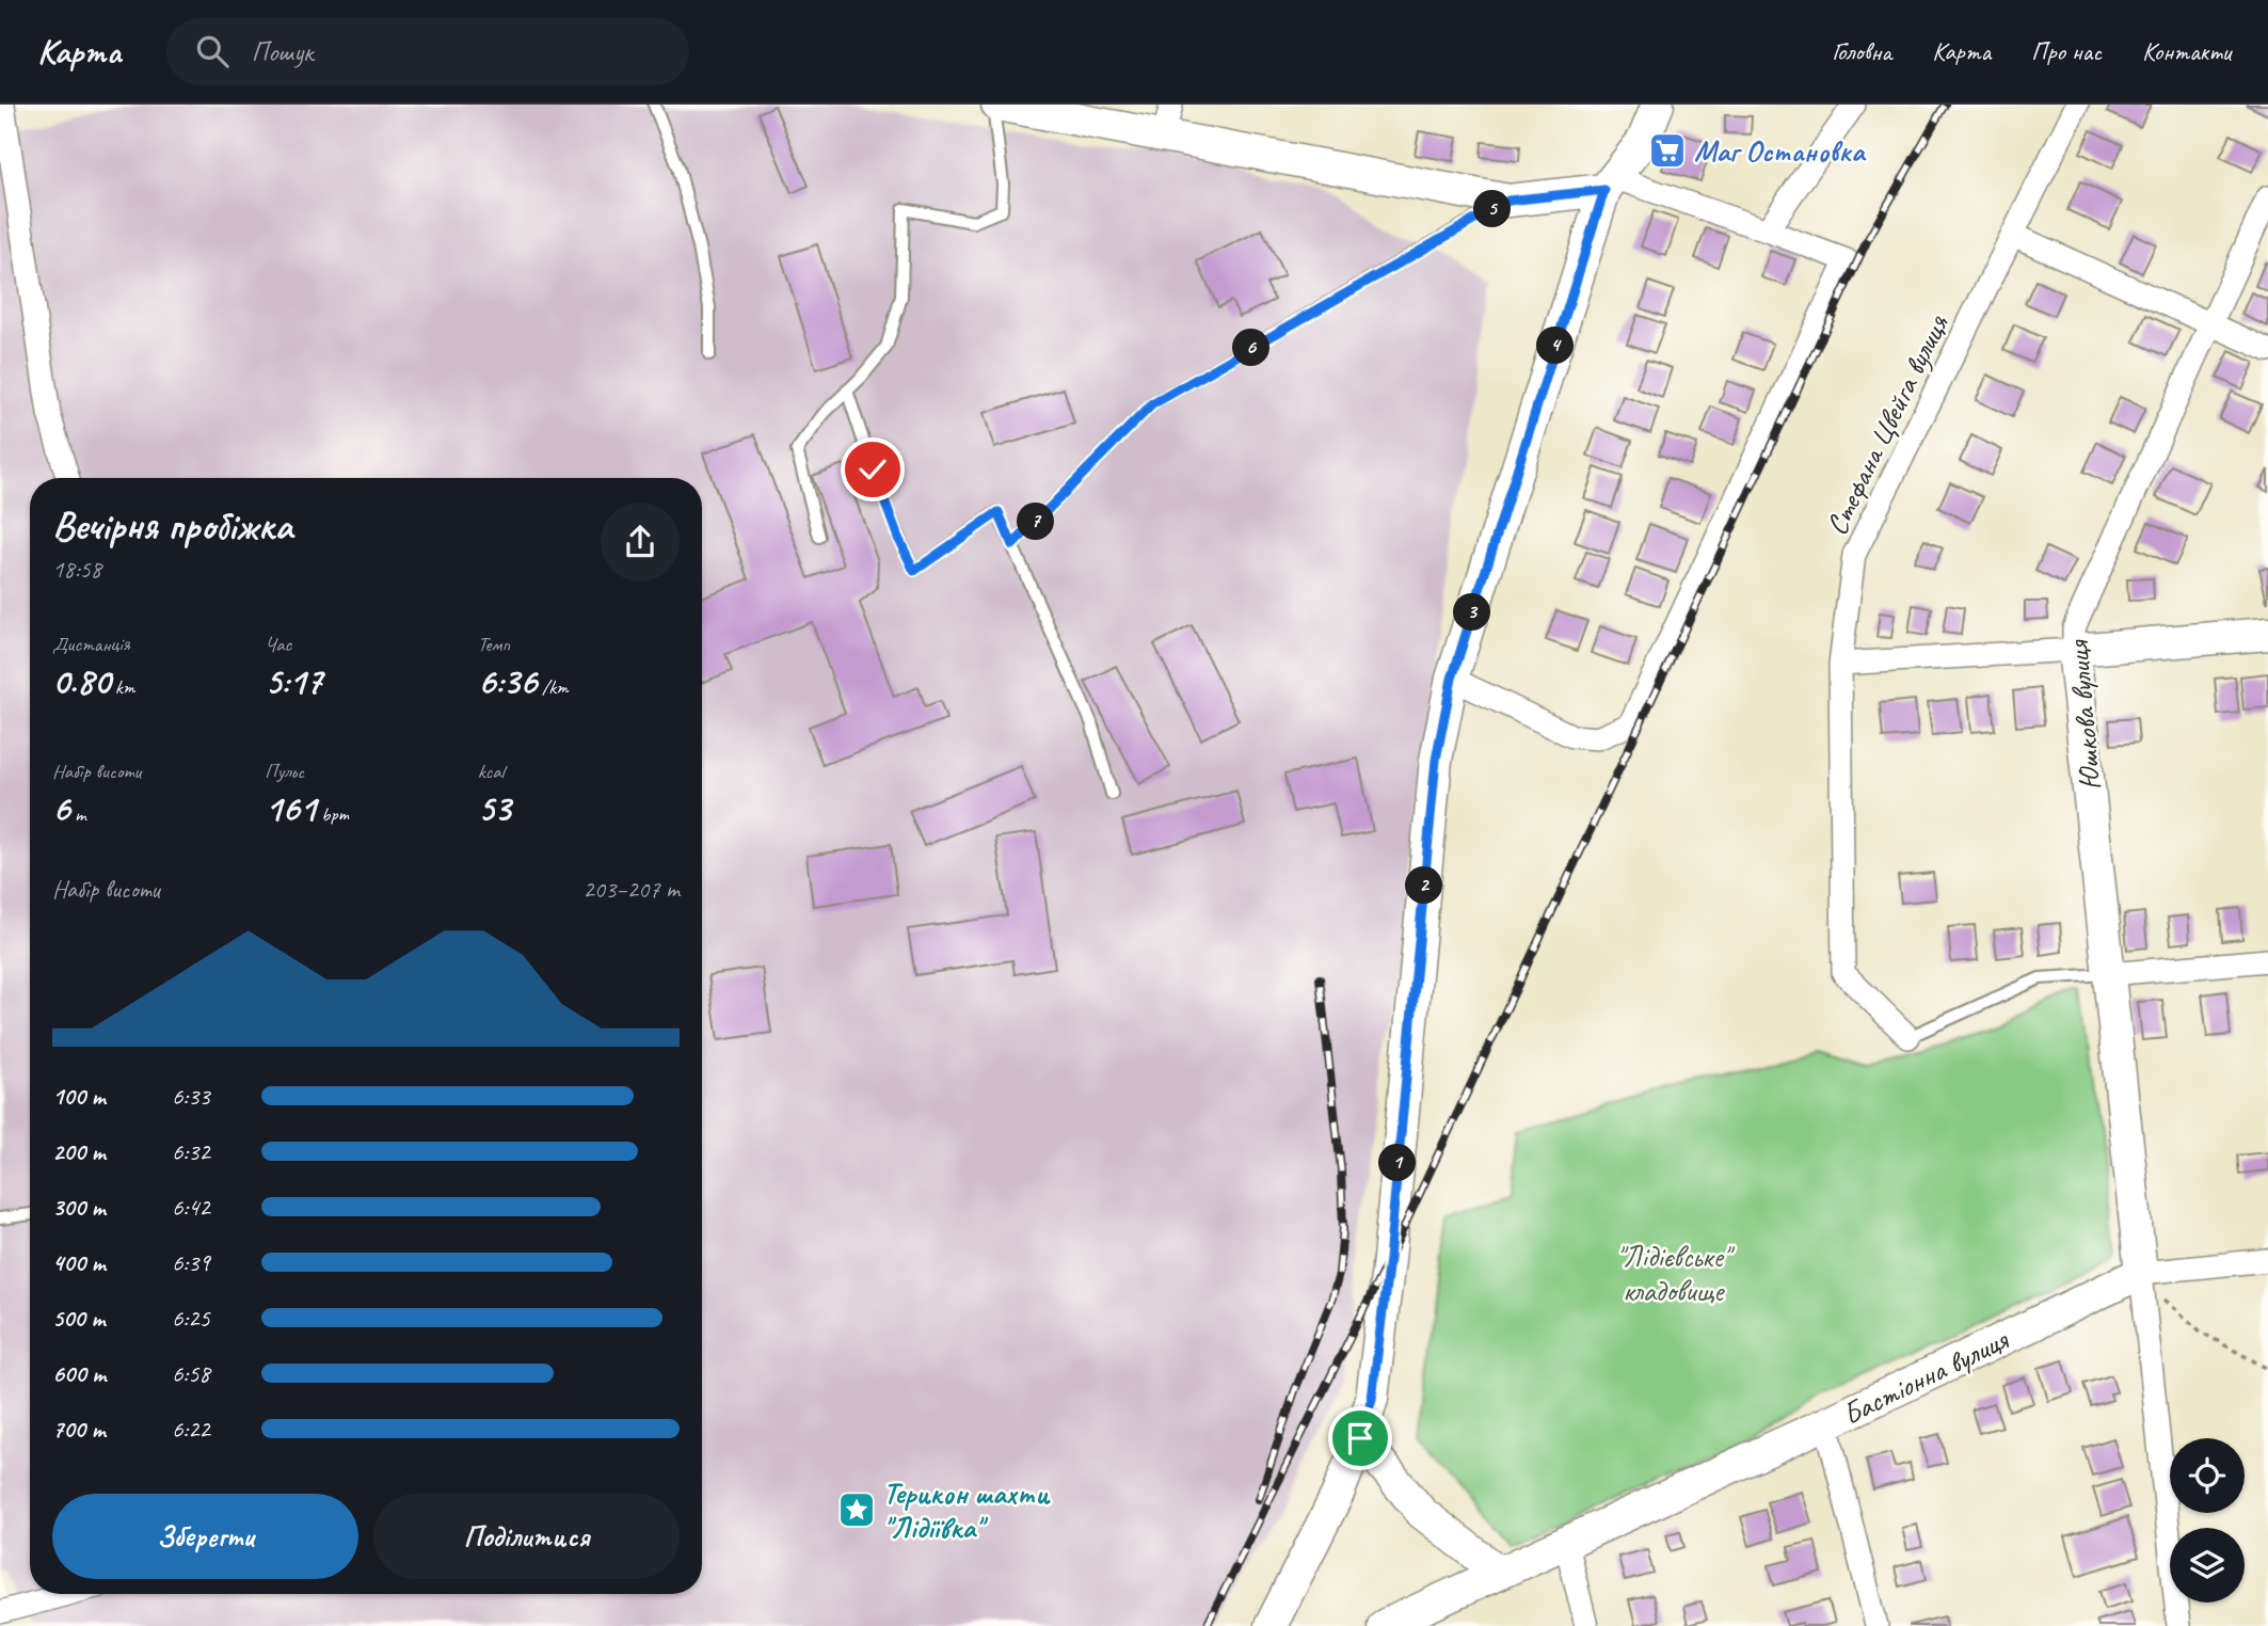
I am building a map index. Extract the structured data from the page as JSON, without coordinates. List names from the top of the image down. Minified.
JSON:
{"streets":{"main road":["Юшкова вулиця","Бастіонна вулиця"],"street":["Стефана Цвейга вулиця"]},"crossings":[["Юшкова вулиця","Бастіонна вулиця"]],"parks":["\"Лідієвське\" кладовище"],"places":{"supermarket":["Маг Остановка"],"place":["Терикон шахти \"Лідіївка\""]},"page":{"header":"Карта","search":"Пошук","nav":["Головна","Карта","Про нас","Контакти"],"pins":["5","4","6","7","3","2","1"],"heading":["Вечірня пробіжка","18:58"],"stats":[["Дистанція","0.80 km"],["Час","5:17"],["Темп","6:36 /km"],["Набір висоти","6 m"],["Пульс","161 bpm"],["kcal","53"]],"chart":["Набір висоти","203–207 m"],"list":[{"name":"100 m","note":"6:33"},{"name":"200 m","note":"6:32"},{"name":"300 m","note":"6:42"},{"name":"400 m","note":"6:39"},{"name":"500 m","note":"6:25"},{"name":"600 m","note":"6:58"},{"name":"700 m","note":"6:22"}],"buttons":["Зберегти","Поділитися"]}}
